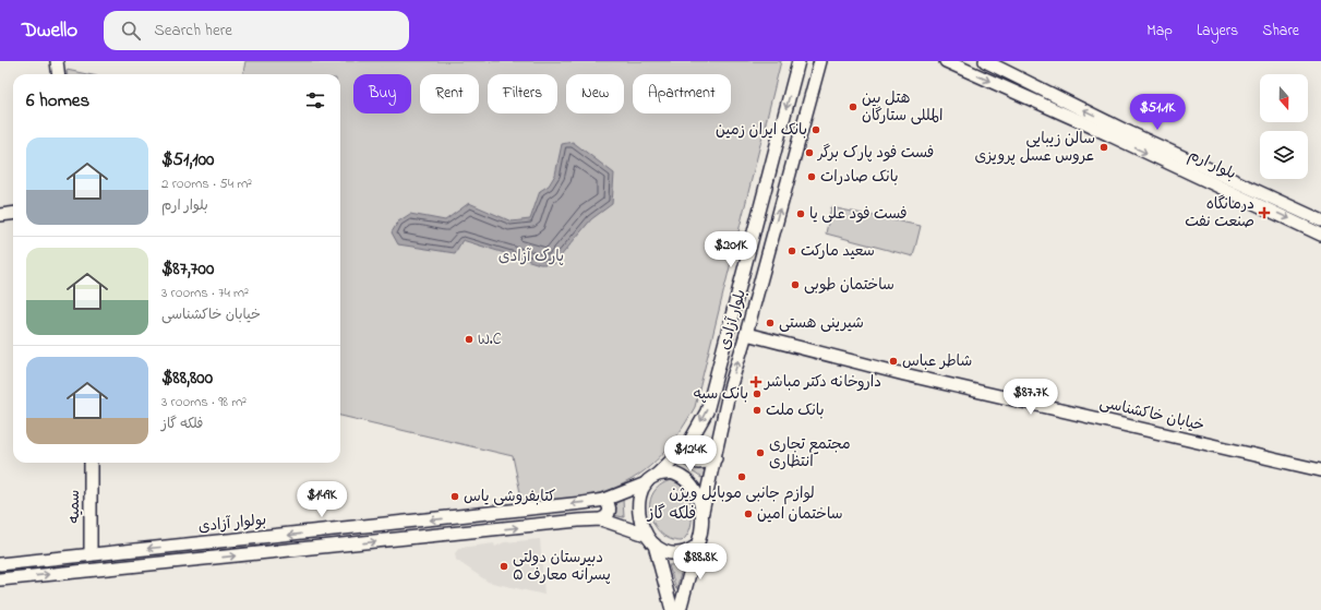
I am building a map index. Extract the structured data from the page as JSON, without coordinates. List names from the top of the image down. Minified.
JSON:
{"streets":{"main road":["بلوار ارم","بلوار آزادی","خیابان خاکشناسی","سمیه","بولوار آزادی"]},"crossings":[["بلوار آزادی","خیابان خاکشناسی"],["بلوار آزادی","بولوار آزادی"],["سمیه","بولوار آزادی"]],"districts":["فلکه گاز"],"parks":["پارک آزادی"],"places":{"other":["هتل بین المللی ستارگان","بانک ایران زمین","سالن زیبایی عروس عسل پرويزی","فست فود پارک برگر","بانک صادرات","فست فود علی یا","سعید مارکت","ساختمان طوبی","شیرینی هستی","W.C","شاطر عباس","بانک سپه","بانک ملت","مجتمع تجاری انتظاری","لوازم جانبی موبایل ویژن","کتابفروشی یاس","ساختمان امین","دبیرستان دولتی پسرانه معارف ۵"],"health":["درمانگاه صنعت نفت","داروخانه دکتر مباشر"]},"north":"bottom","page":{"header":"Dwello","search":"Search here","nav":["Map","Layers","Share"],"chip":["Buy","Rent","Filters","New","Apartment"],"heading":"6 homes","price":["$51.1K","$201K","$87.7K","$124K","$149K","$88.8K"],"list":[{"name":"$51,100","note":"2 rooms · 54 m² · بلوار ارم"},{"name":"$87,700","note":"3 rooms · 74 m² · خیابان خاکشناسی"},{"name":"$88,800","note":"3 rooms · 98 m² · فلکه گاز"}]}}
